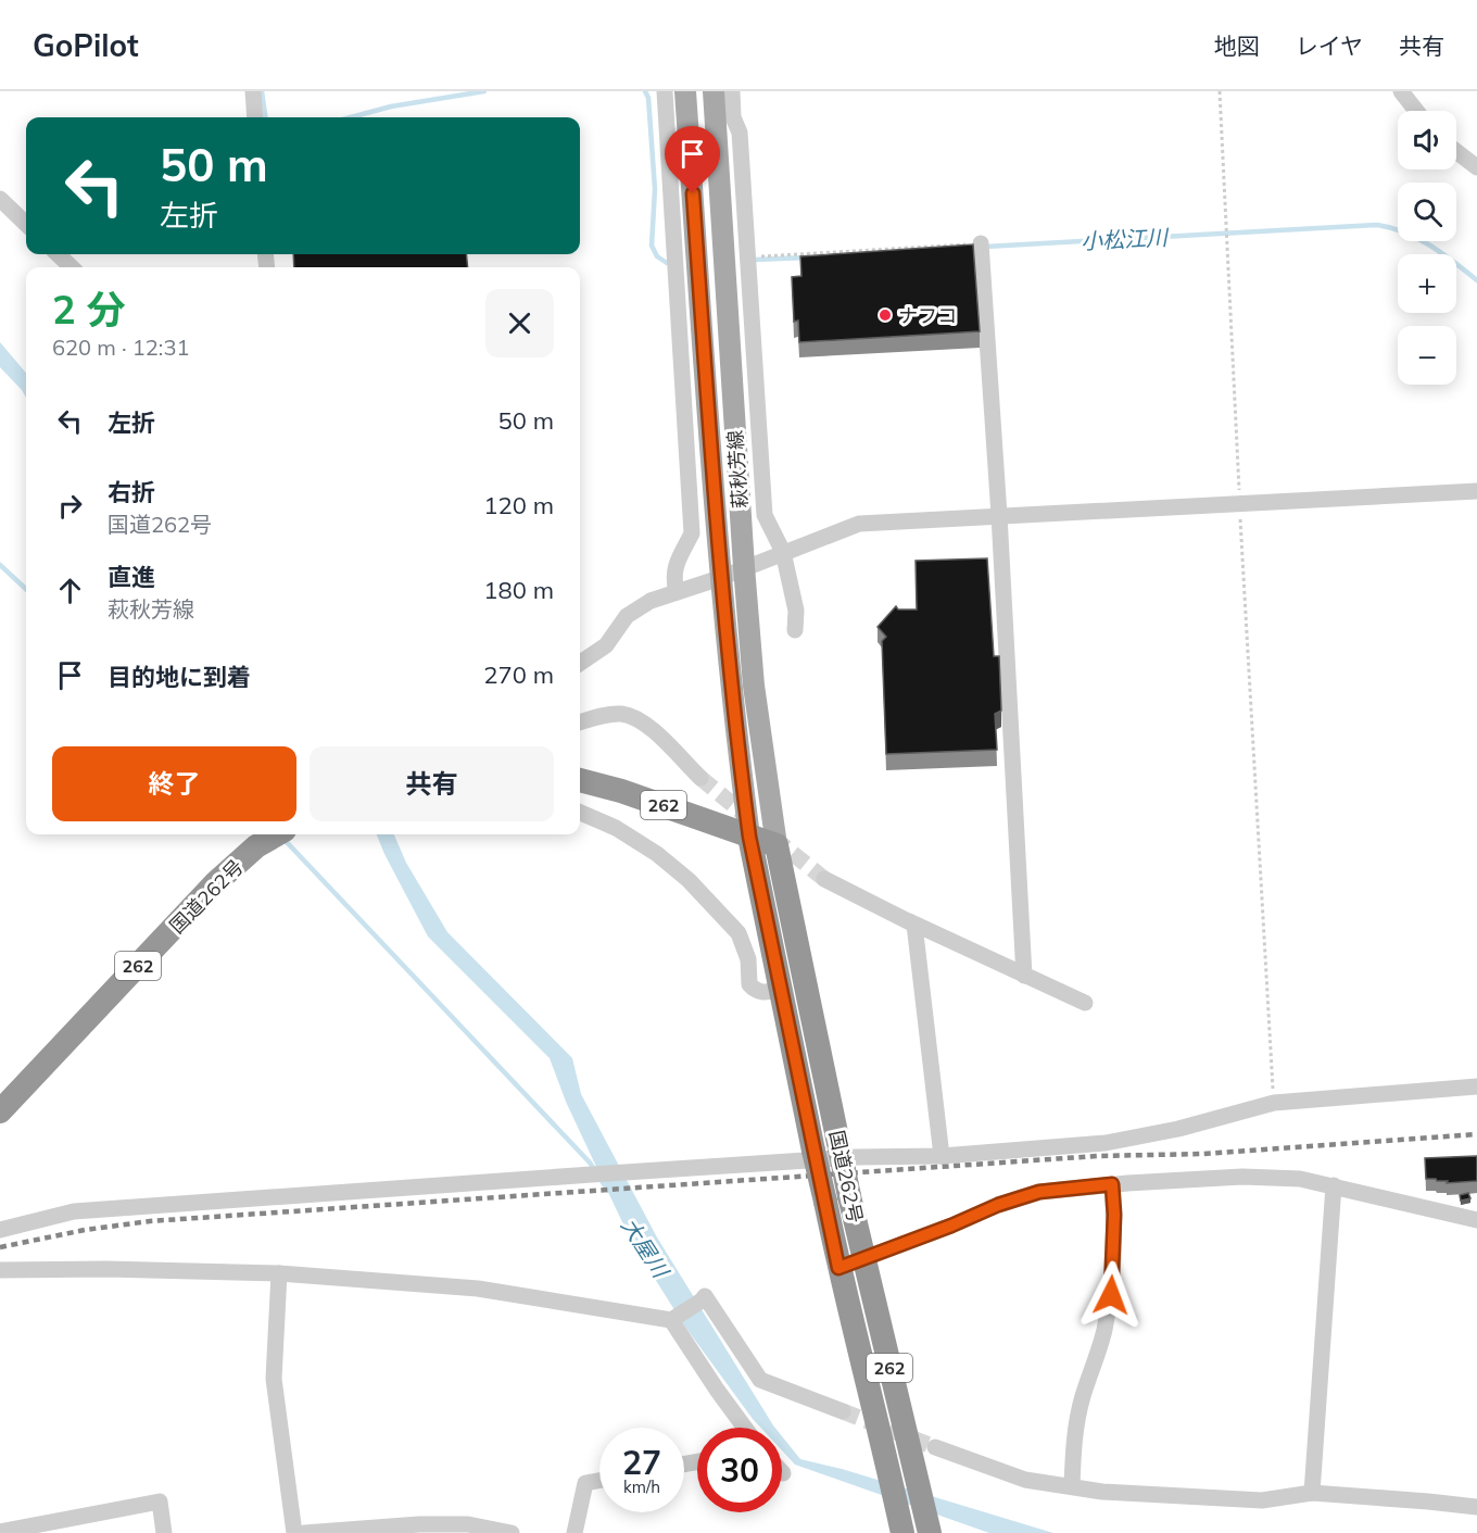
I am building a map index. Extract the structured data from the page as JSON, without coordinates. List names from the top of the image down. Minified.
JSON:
{"streets":{"highway":["262","国道262号"],"main road":["萩秋芳線"]},"crossings":[["萩秋芳線","262"],["萩秋芳線","国道262号"],["262","国道262号"]],"water":["小松江川","大屋川"],"places":["ナフコ"],"page":{"header":"GoPilot","nav":["地図","レイヤ","共有"],"map_buttons":["+","−"],"turn":["50 m","左折"],"heading":["2 分","620 m · 12:31"],"list":[{"name":"左折","value":"50 m"},{"name":"右折","note":"国道262号","value":"120 m"},{"name":"直進","note":"萩秋芳線","value":"180 m"},{"name":"目的地に到着","value":"270 m"}],"buttons":["終了","共有"],"speed":"27 km/h","limit":"30"}}
